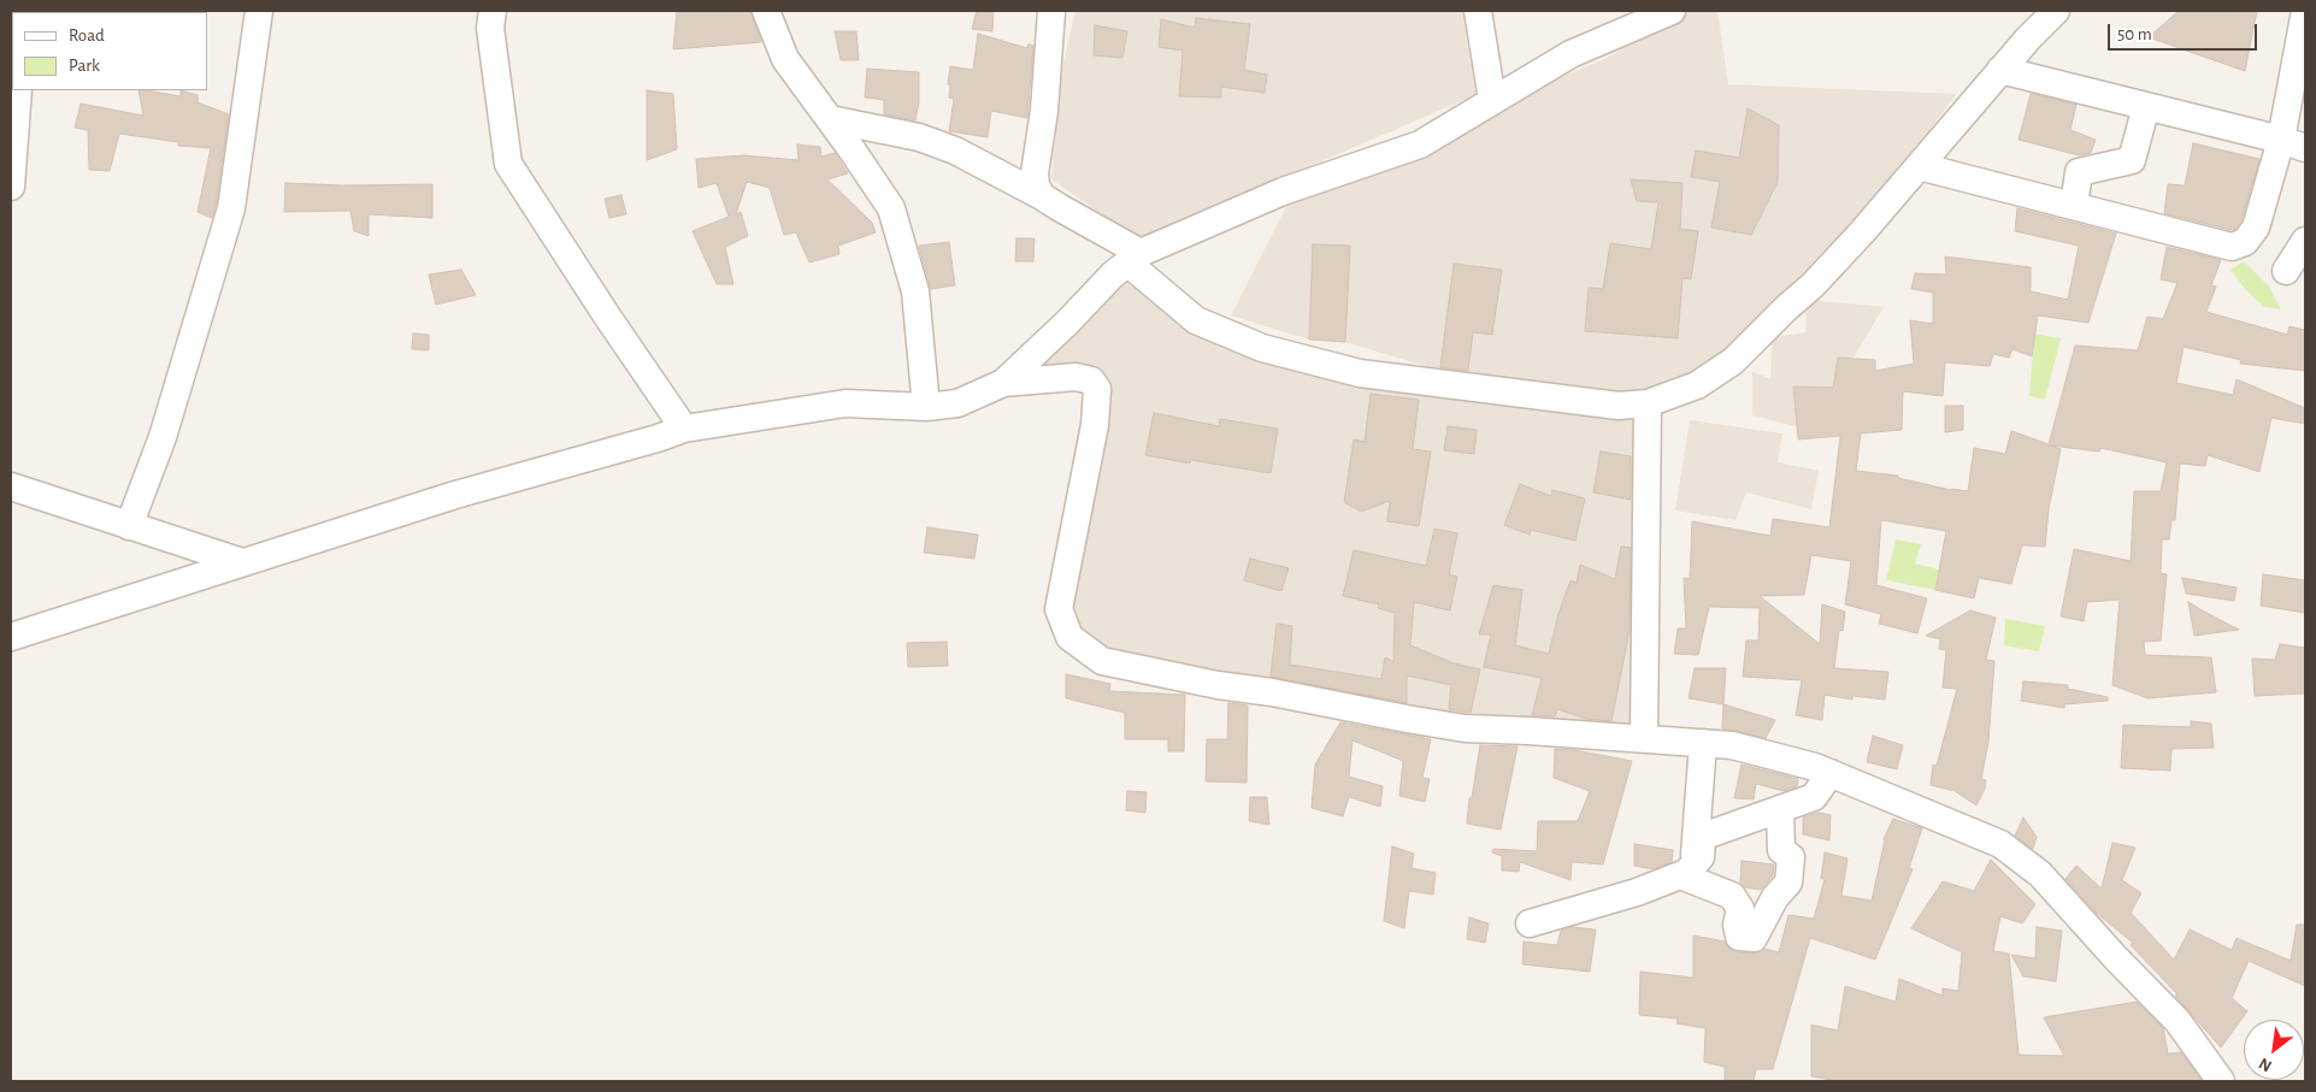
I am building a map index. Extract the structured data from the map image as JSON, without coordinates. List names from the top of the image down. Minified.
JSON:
{"legend":["Road","Park"],"scale_bar":"50 m","north":"bottom left"}
